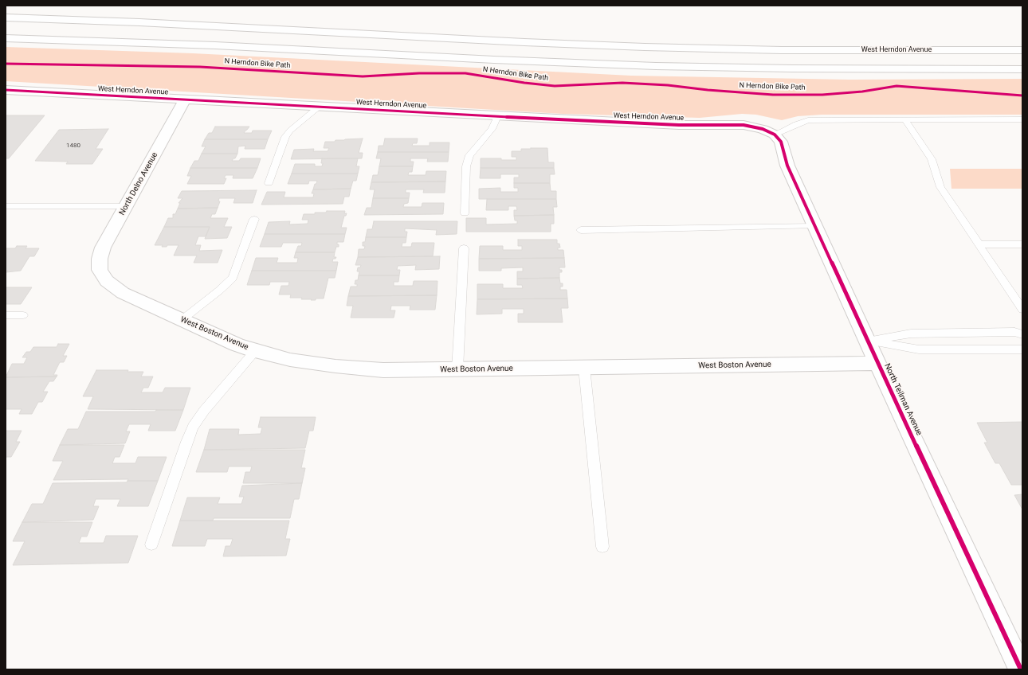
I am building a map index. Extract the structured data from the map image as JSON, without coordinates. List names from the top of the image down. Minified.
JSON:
{"streets":{"main road":["West Herndon Avenue","North Delno Avenue","West Boston Avenue","North Teilman Avenue"],"cycle path":["N Herndon Bike Path"]},"crossings":[["West Herndon Avenue","North Delno Avenue"],["West Herndon Avenue","North Teilman Avenue"],["North Delno Avenue","West Boston Avenue"],["West Boston Avenue","North Teilman Avenue"]],"house_numbers":["1480"]}
